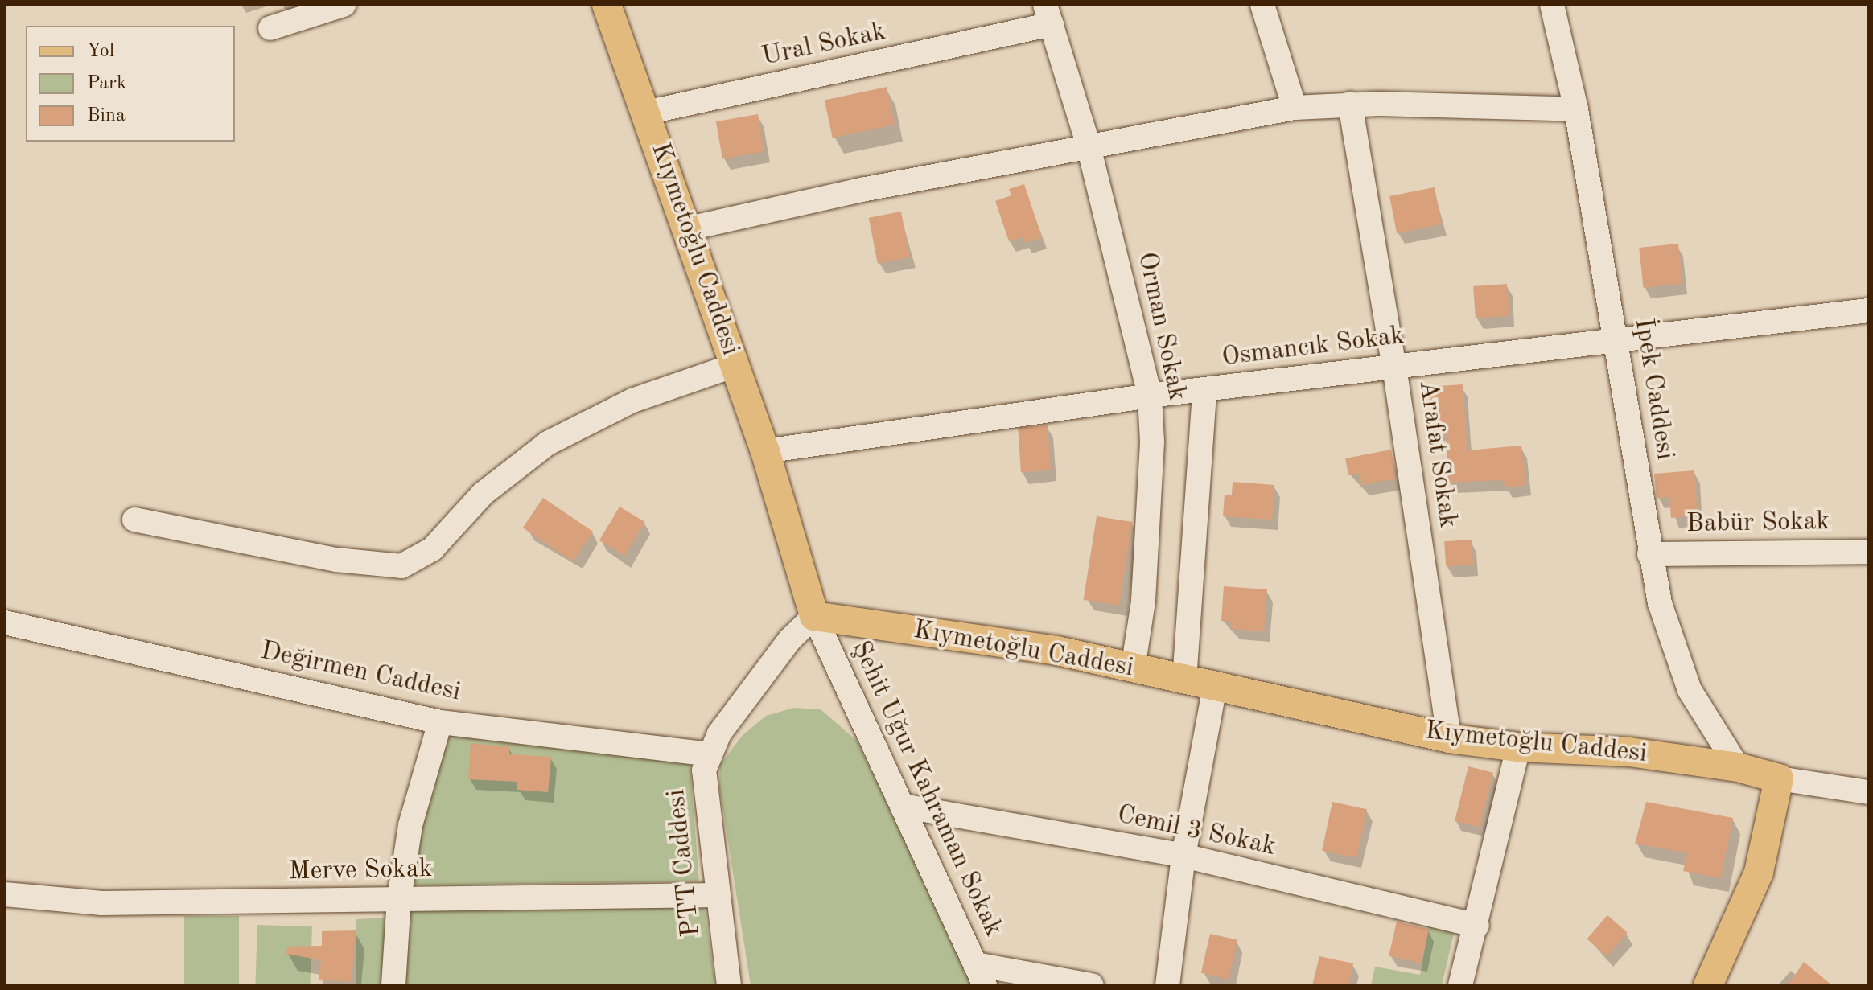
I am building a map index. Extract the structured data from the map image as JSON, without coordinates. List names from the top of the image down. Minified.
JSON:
{"streets":{"main road":["Kıymetoğlu Caddesi"],"street":["Ural Sokak","Orman Sokak","Osmancık Sokak","İpek Caddesi","Arafat Sokak","Babür Sokak","Değirmen Caddesi","Şehit Uğur Kahraman Sokak","Cemil 3 Sokak","PTT Caddesi","Merve Sokak"]},"crossings":[["Ural Sokak","Kıymetoğlu Caddesi"],["Ural Sokak","Orman Sokak"],["Kıymetoğlu Caddesi","Orman Sokak"],["Kıymetoğlu Caddesi","Osmancık Sokak"],["Kıymetoğlu Caddesi","İpek Caddesi"],["Kıymetoğlu Caddesi","Arafat Sokak"],["Kıymetoğlu Caddesi","Şehit Uğur Kahraman Sokak"],["Kıymetoğlu Caddesi","PTT Caddesi"],["Orman Sokak","Osmancık Sokak"],["Osmancık Sokak","İpek Caddesi"],["Osmancık Sokak","Arafat Sokak"],["İpek Caddesi","Babür Sokak"],["Değirmen Caddesi","PTT Caddesi"],["Şehit Uğur Kahraman Sokak","Cemil 3 Sokak"],["Şehit Uğur Kahraman Sokak","PTT Caddesi"],["PTT Caddesi","Merve Sokak"]],"legend":["Yol","Park","Bina"]}
